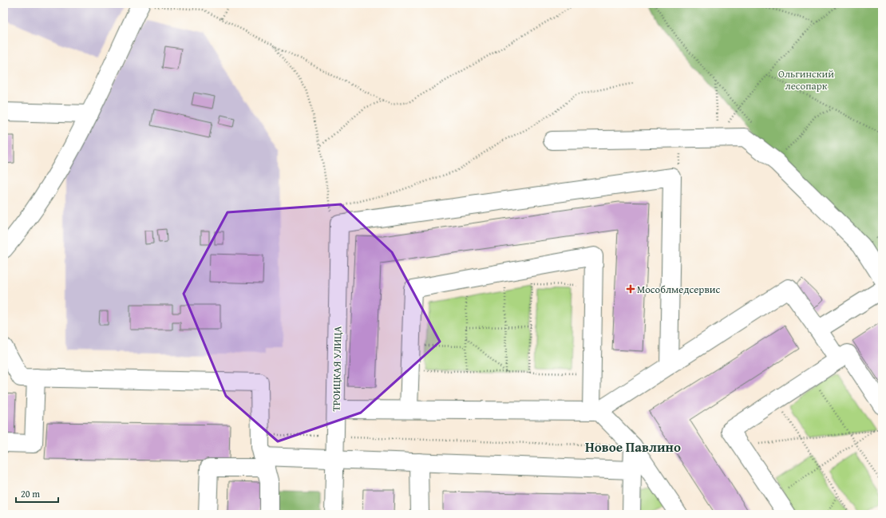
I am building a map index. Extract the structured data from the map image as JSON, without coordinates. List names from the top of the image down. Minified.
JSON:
{"streets":{"street":["ТРОИЦКАЯ УЛИЦА"]},"districts":["Новое Павлино"],"parks":["Ольгинский лесопарк"],"places":{"health":["Мособлмедсервис"]},"scale_bar":"20 m"}
